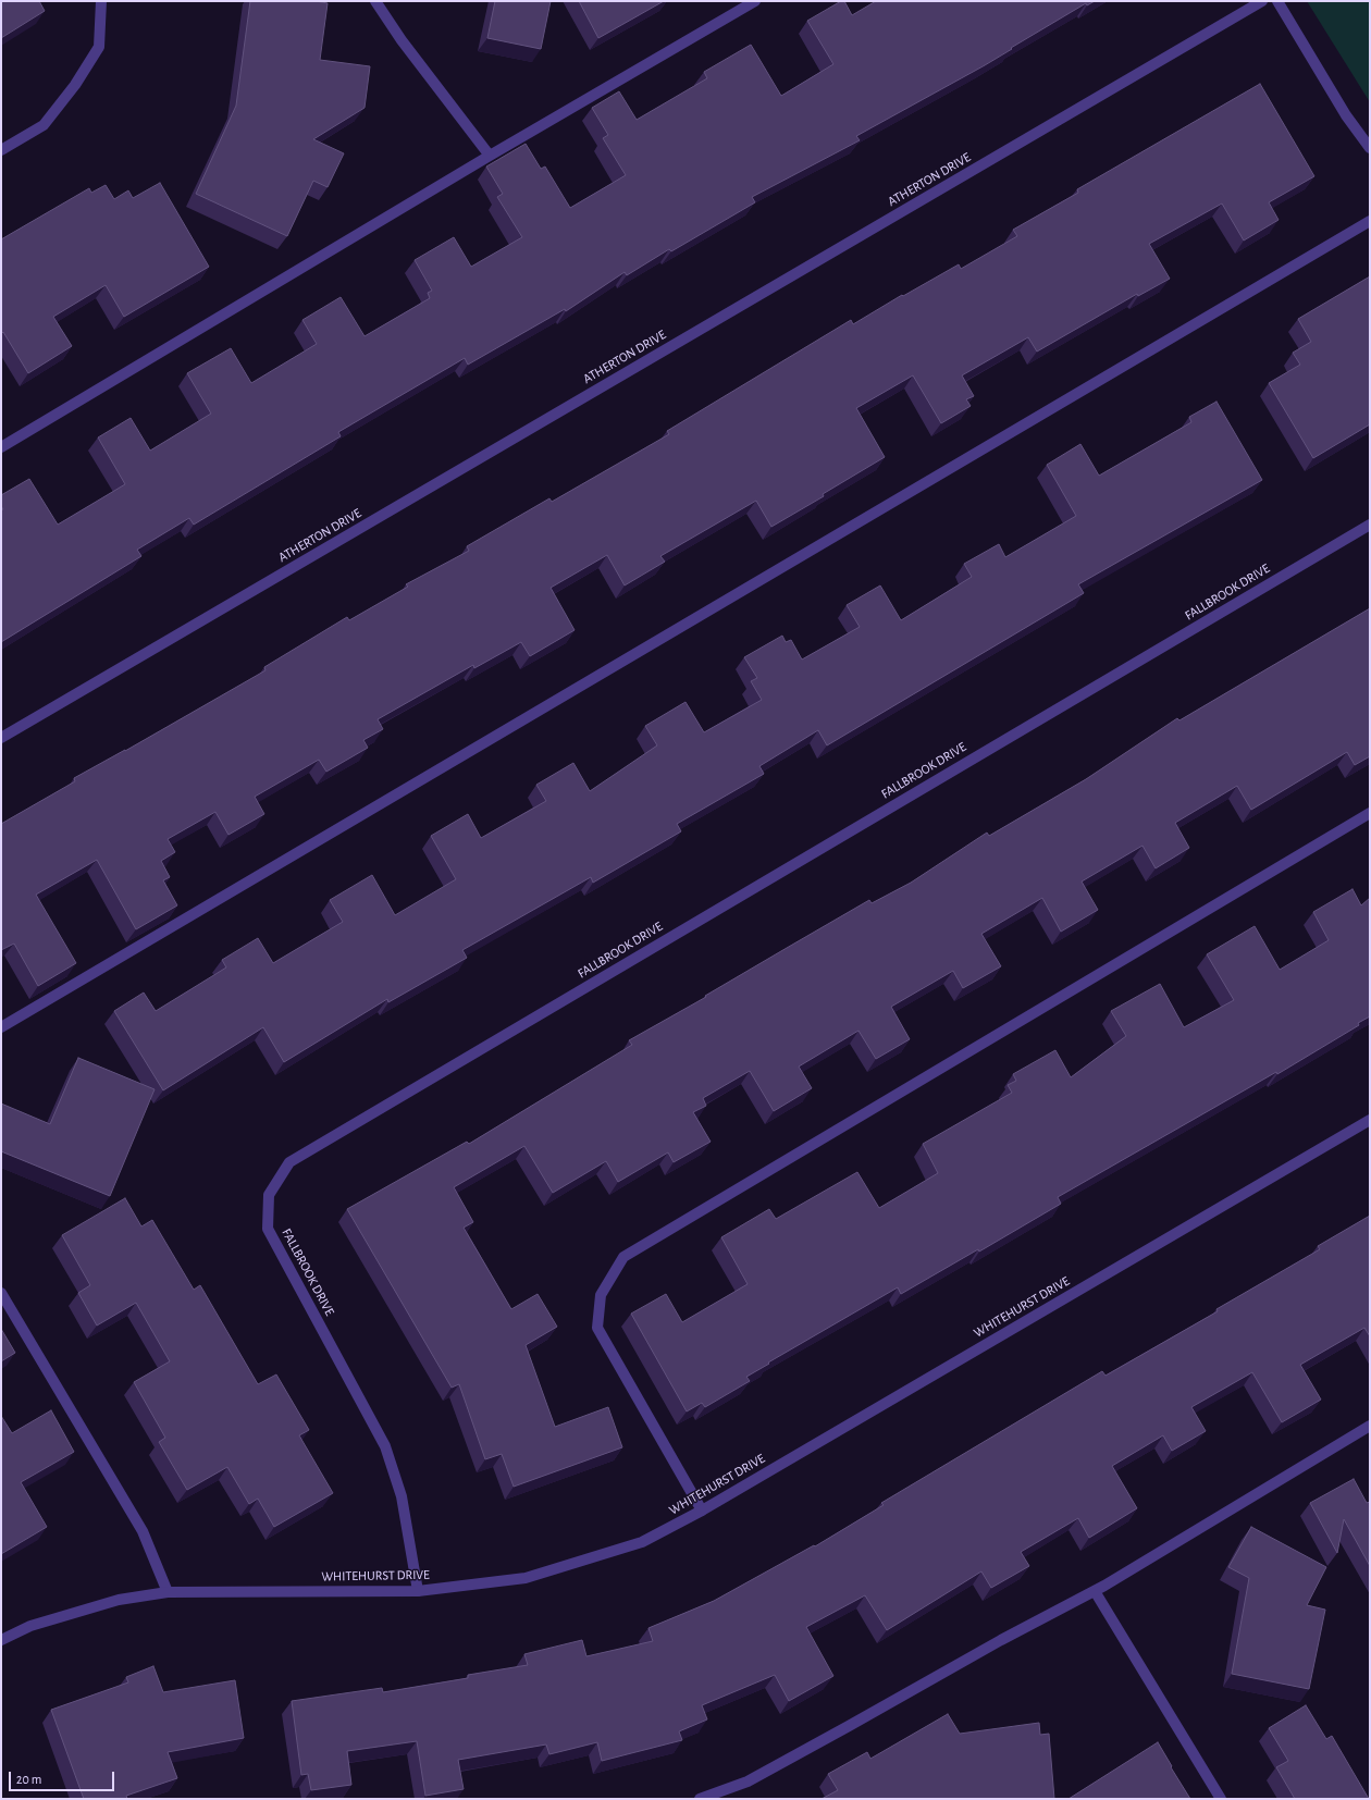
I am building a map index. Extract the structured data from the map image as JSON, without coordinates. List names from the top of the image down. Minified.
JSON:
{"streets":{"street":["ATHERTON DRIVE","FALLBROOK DRIVE","WHITEHURST DRIVE"]},"crossings":[["FALLBROOK DRIVE","WHITEHURST DRIVE"]],"scale_bar":"20 m"}
